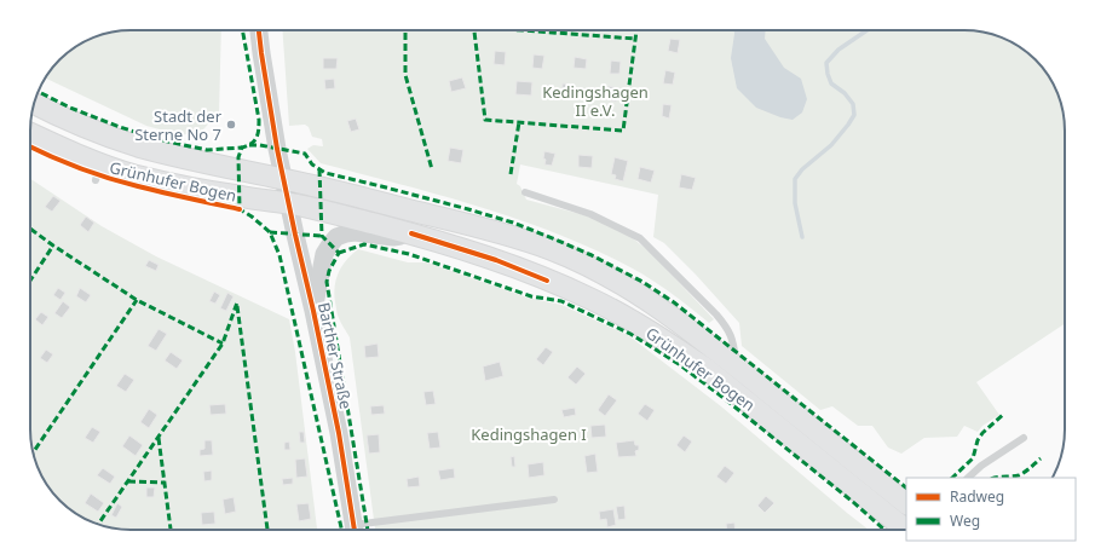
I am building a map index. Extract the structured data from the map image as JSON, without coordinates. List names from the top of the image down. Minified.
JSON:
{"streets":{"main road":["Grünhufer Bogen"],"street":["Barther Straße"]},"crossings":[["Grünhufer Bogen","Barther Straße"]],"parks":["Kedingshagen II e.V.","Kedingshagen I"],"places":["Stadt der Sterne No 7"],"legend":["Radweg","Weg"]}
